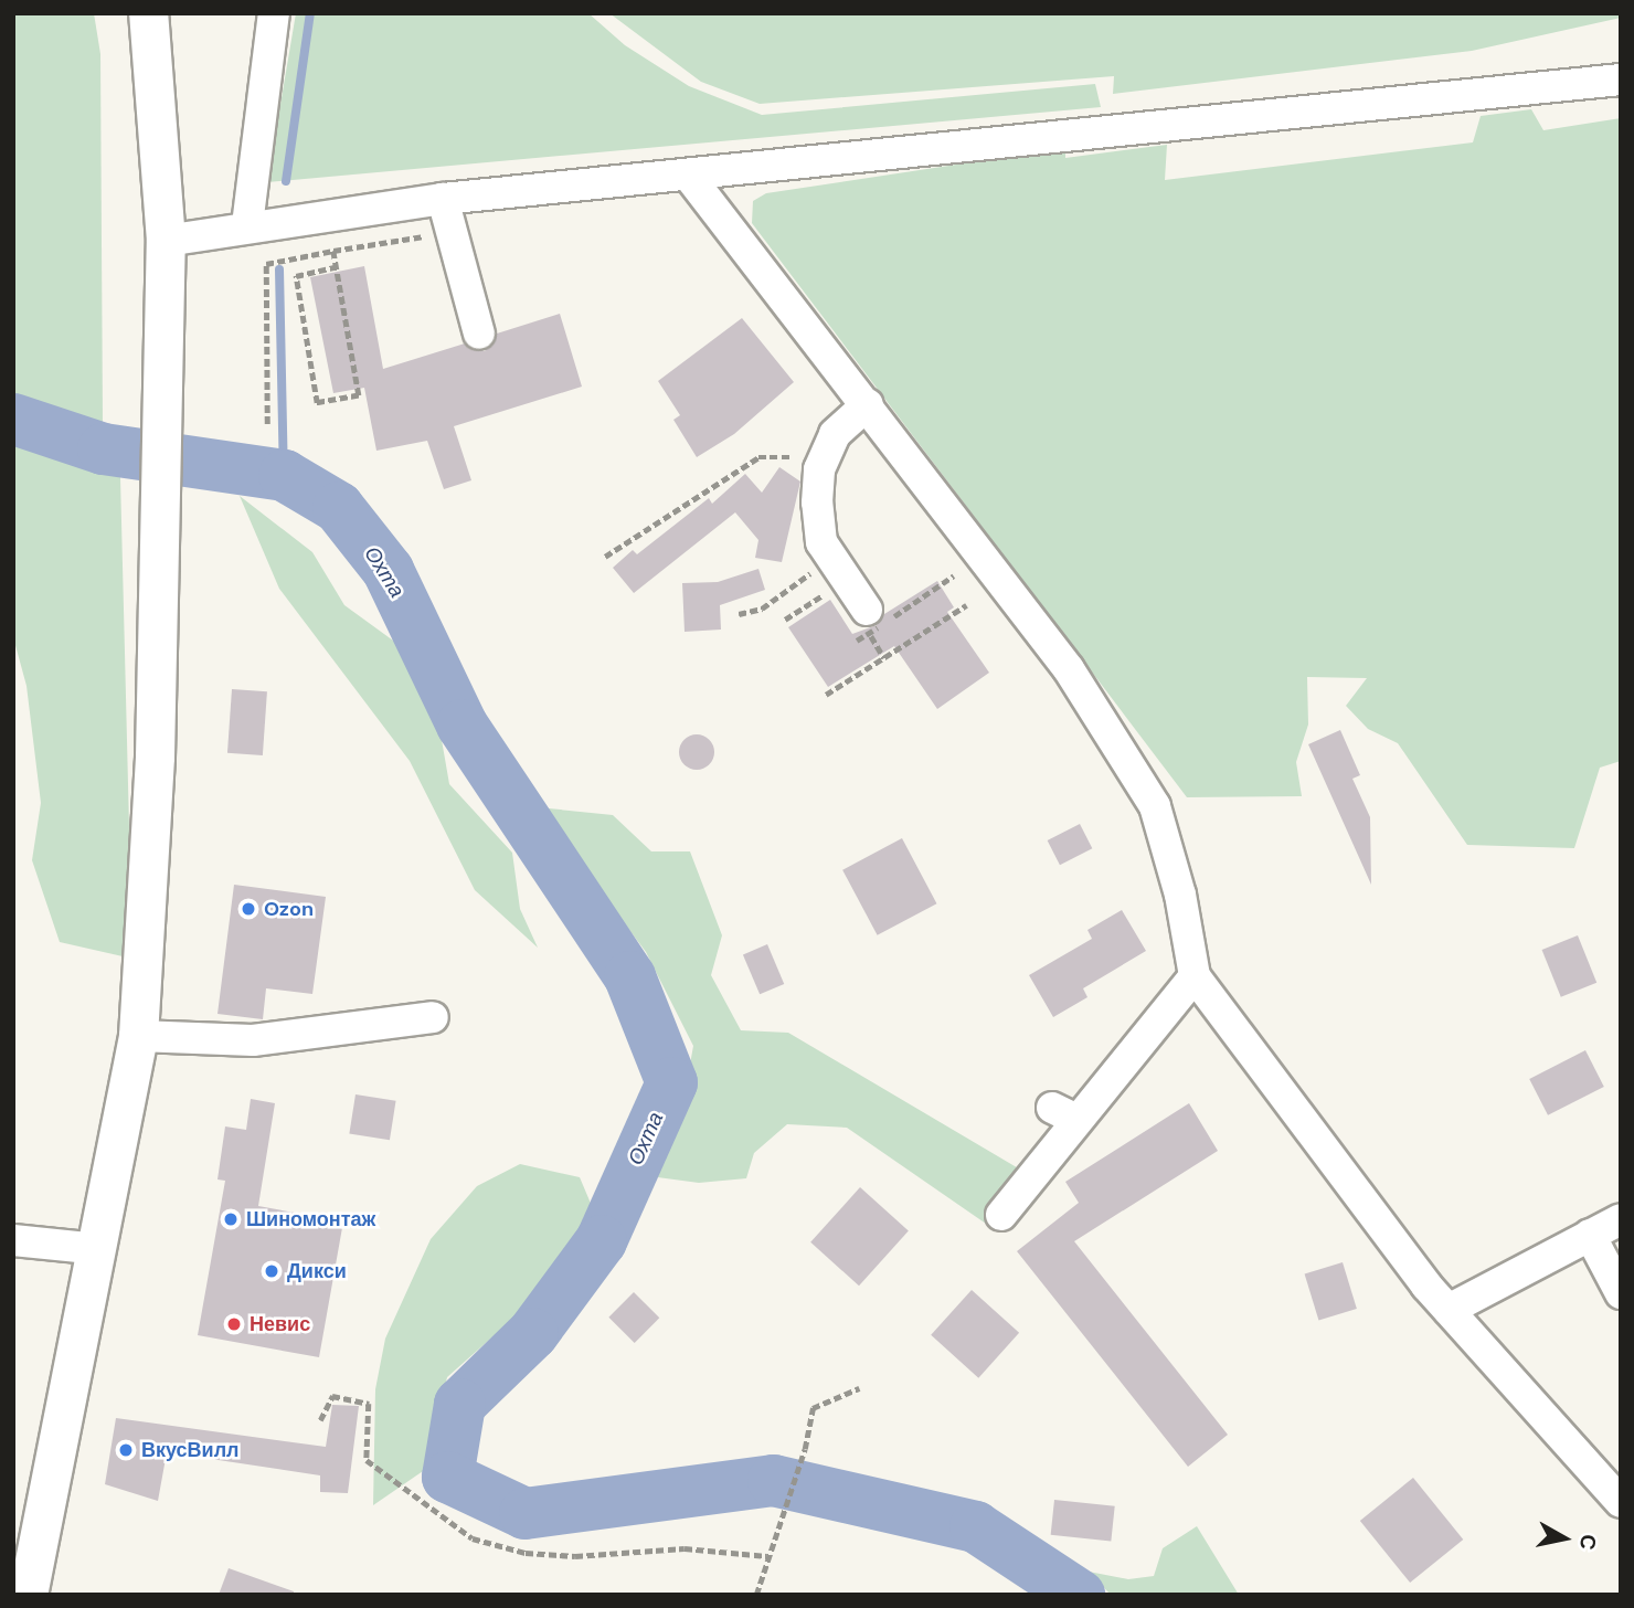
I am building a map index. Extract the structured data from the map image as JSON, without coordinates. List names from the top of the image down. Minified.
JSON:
{"water":["Охта"],"places":["Ozon","Шиномонтаж","Дикси","Невис","ВкусВилл"],"north":"right"}
